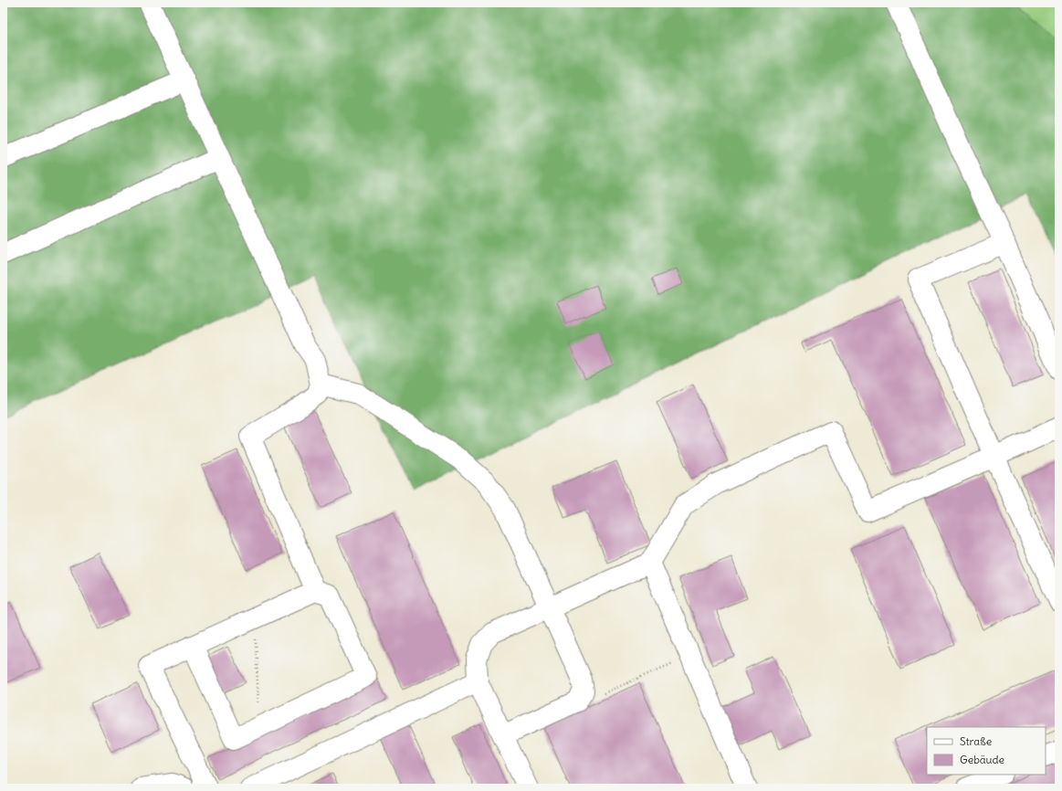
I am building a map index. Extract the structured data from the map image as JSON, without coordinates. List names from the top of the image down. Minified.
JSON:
{"legend":["Straße","Gebäude"]}
